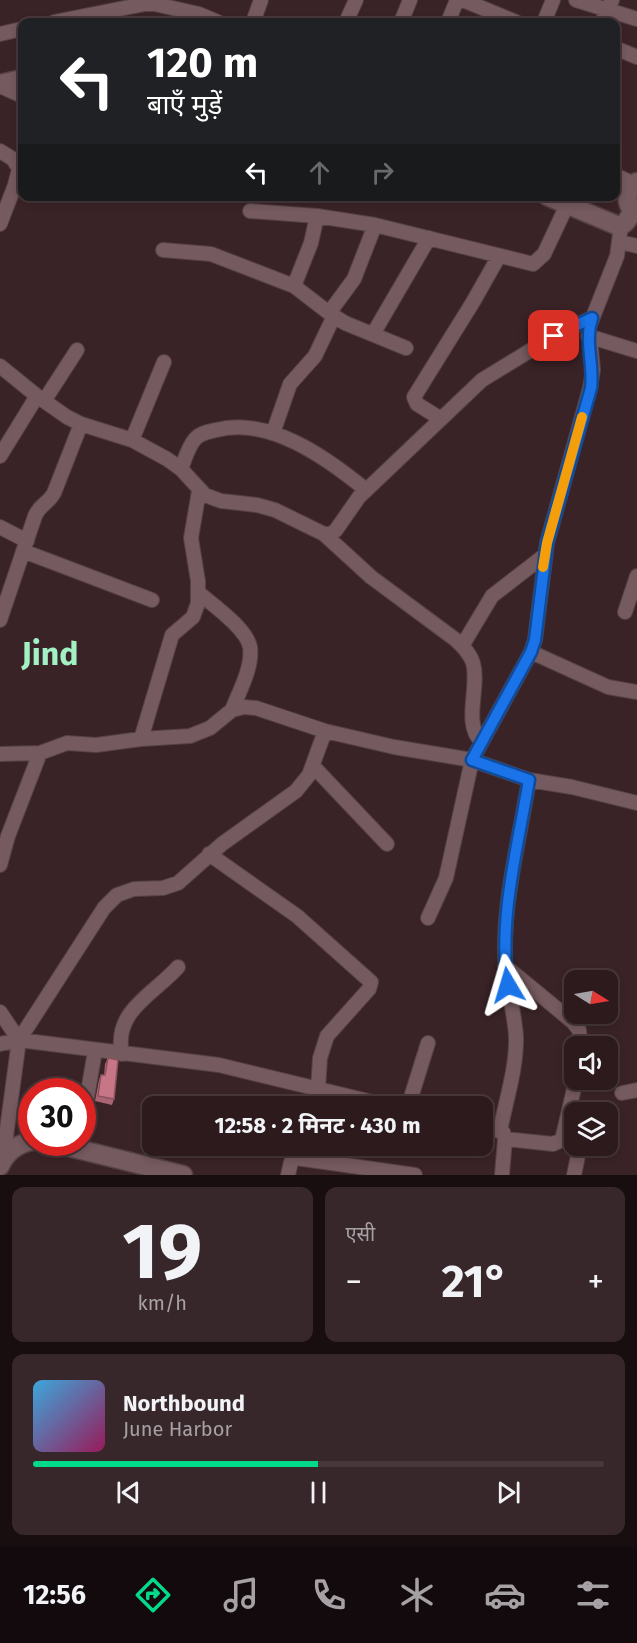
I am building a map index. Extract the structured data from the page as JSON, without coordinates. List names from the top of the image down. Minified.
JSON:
{"districts":["Jind"],"north":"right","page":{"turn":["120 m","बाएँ मुड़ें"],"limit":"30","trip":"12:58 · 2 मिनट · 430 m","tile":[["19","km/h"],"एसी"],"heat":["−","21°","+"],"song":["Northbound","June Harbor"],"tabs":"12:56"}}
